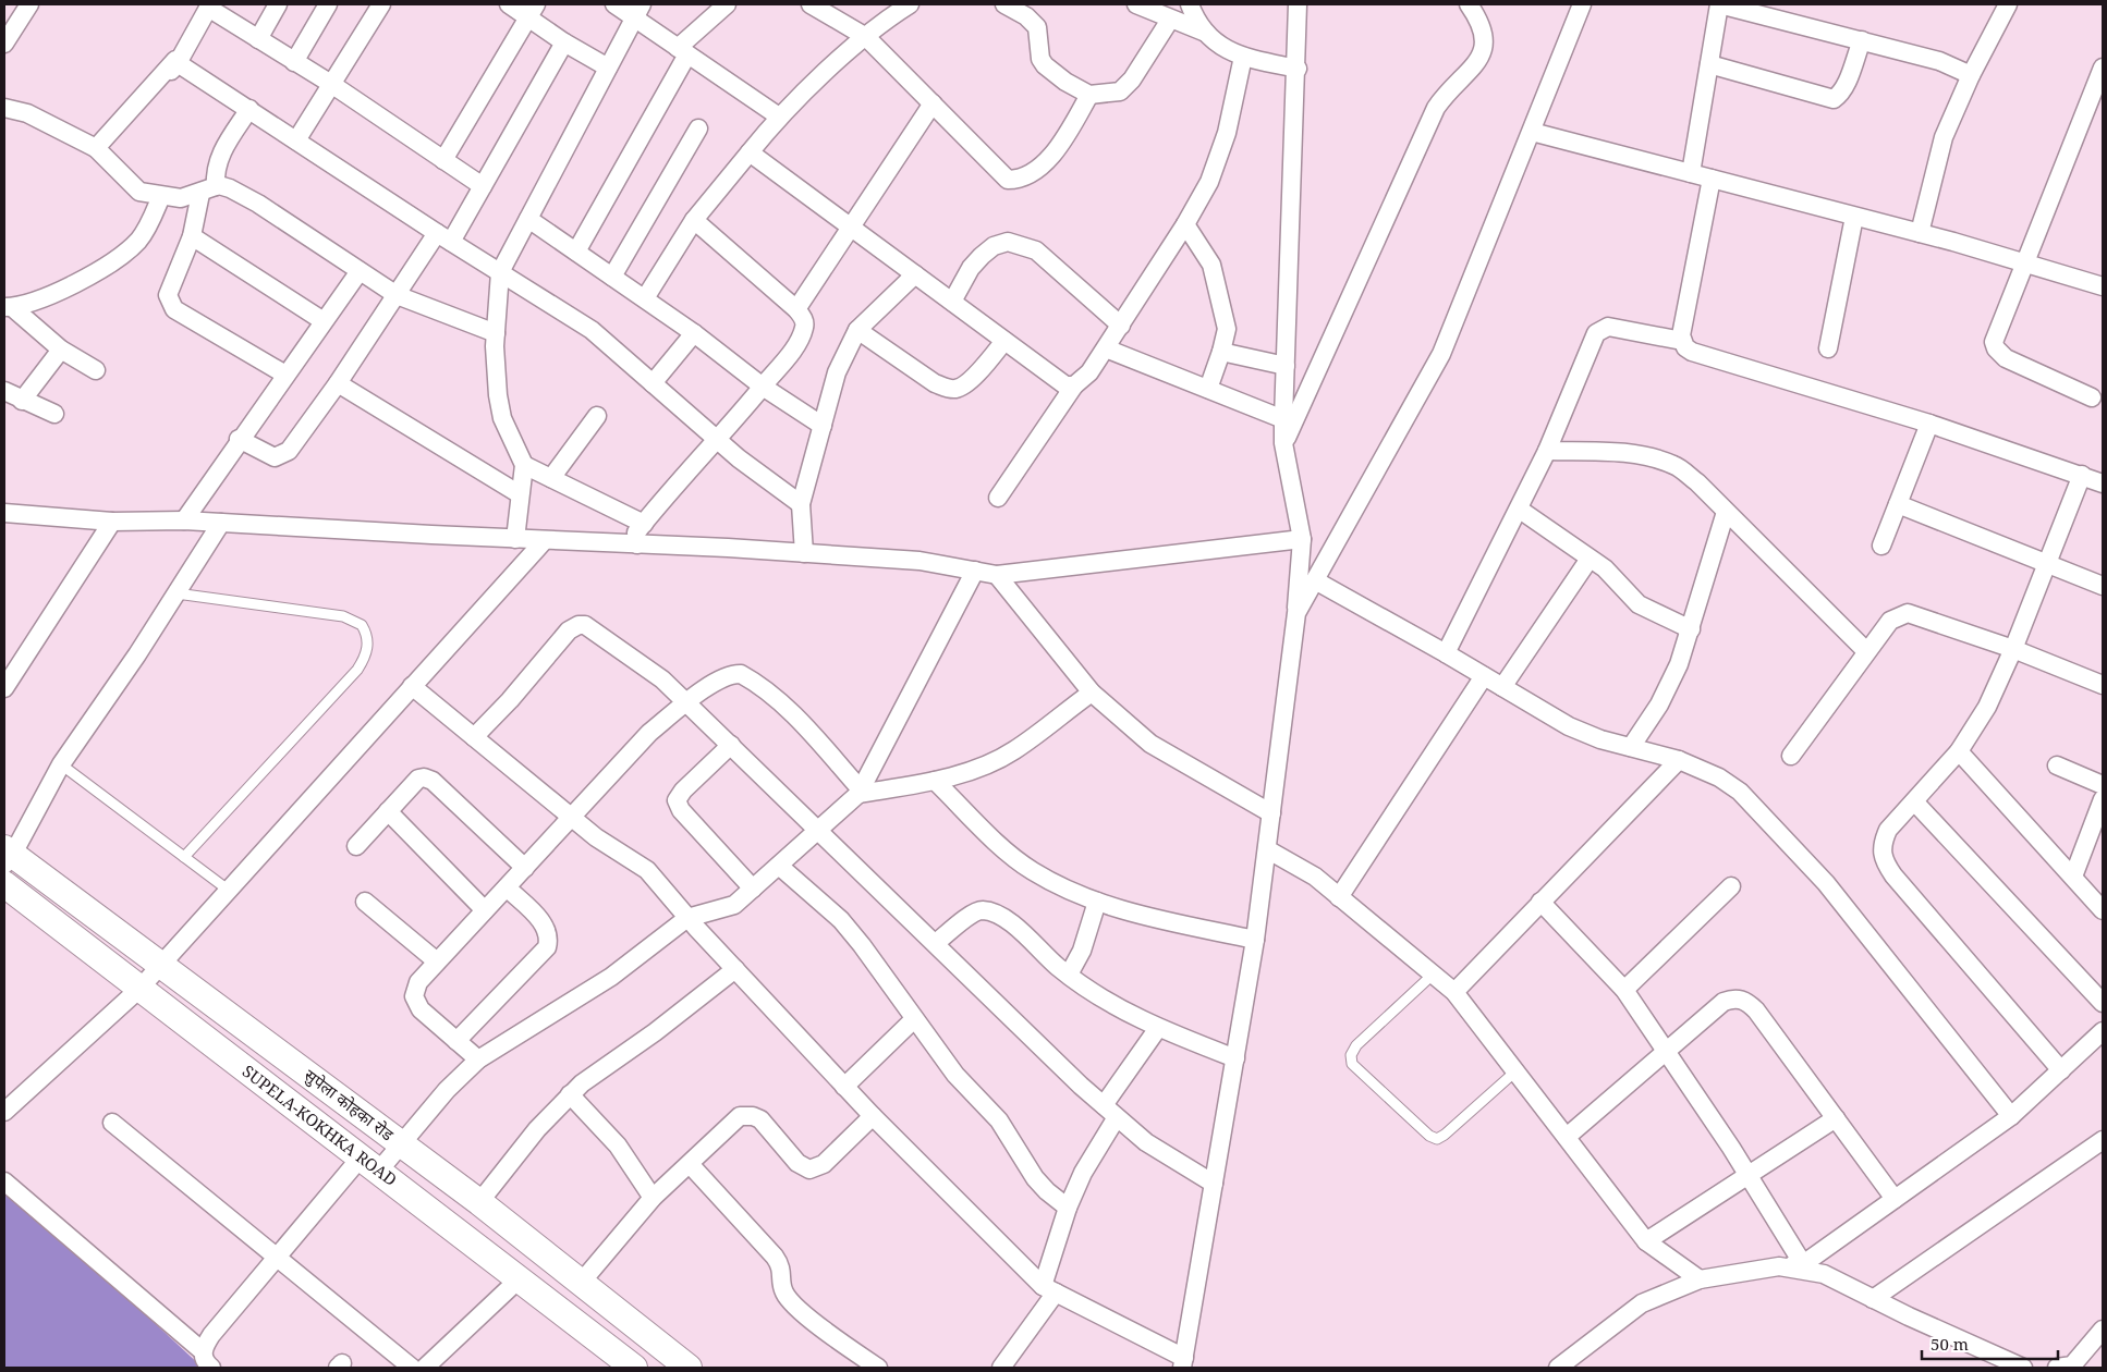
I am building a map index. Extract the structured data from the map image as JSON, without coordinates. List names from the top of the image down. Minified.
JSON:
{"streets":{"street":["सुपेला कोहका रोड","SUPELA-KOKHKA ROAD"]},"scale_bar":"50 m"}
